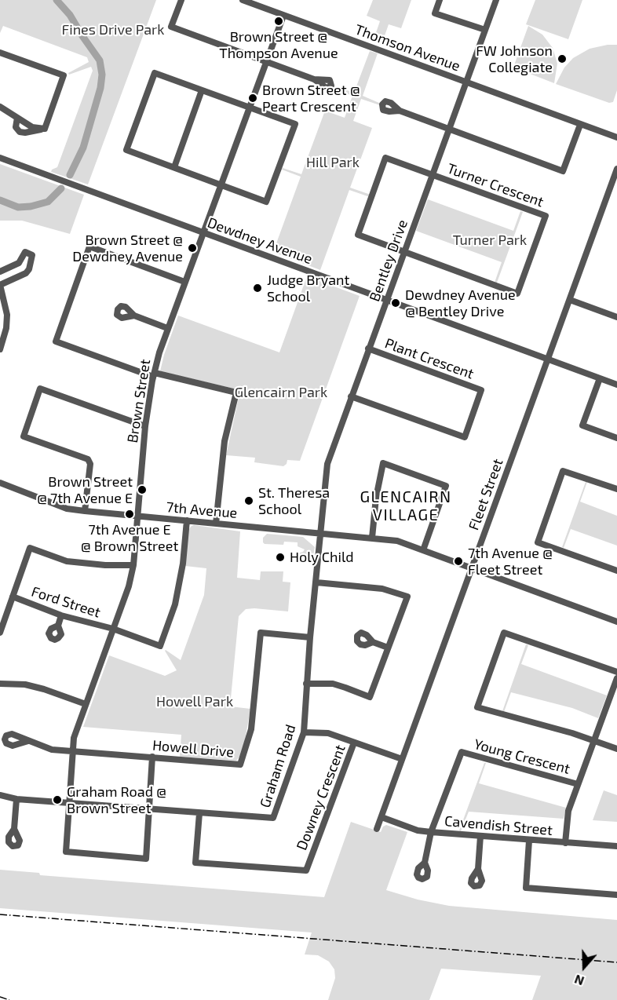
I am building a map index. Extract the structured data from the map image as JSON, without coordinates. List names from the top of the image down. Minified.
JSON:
{"streets":{"street":["Thomson Avenue","Turner Crescent","Dewdney Avenue","Bentley Drive","Plant Crescent","Brown Street","Fleet Street","7th Avenue","Ford Street","Howell Drive","Young Crescent","Graham Road","Downey Crescent","Cavendish Street"]},"crossings":[["Thomson Avenue","Bentley Drive"],["Thomson Avenue","Brown Street"],["Turner Crescent","Bentley Drive"],["Dewdney Avenue","Bentley Drive"],["Dewdney Avenue","Brown Street"],["Dewdney Avenue","Fleet Street"],["Bentley Drive","Plant Crescent"],["Bentley Drive","7th Avenue"],["Bentley Drive","Graham Road"],["Brown Street","7th Avenue"],["Brown Street","Ford Street"],["Brown Street","Howell Drive"],["Brown Street","Graham Road"],["Fleet Street","7th Avenue"],["Fleet Street","Cavendish Street"],["7th Avenue","Ford Street"],["7th Avenue","Graham Road"],["Howell Drive","Graham Road"],["Young Crescent","Cavendish Street"],["Graham Road","Downey Crescent"]],"districts":["GLENCAIRN VILLAGE"],"parks":["Fines Drive Park","Hill Park","Turner Park","Glencairn Park","Howell Park"],"places":["Brown Street @ Thompson Avenue","FW Johnson Collegiate","Brown Street @ Peart Crescent","Brown Street @ Dewdney Avenue","Judge Bryant School","Dewdney Avenue @ Bentley Drive","Brown Street @ 7th Avenue E","St. Theresa School","7th Avenue E @ Brown Street","Holy Child","7th Avenue @ Fleet Street","Graham Road @ Brown Street"],"north":"bottom"}
